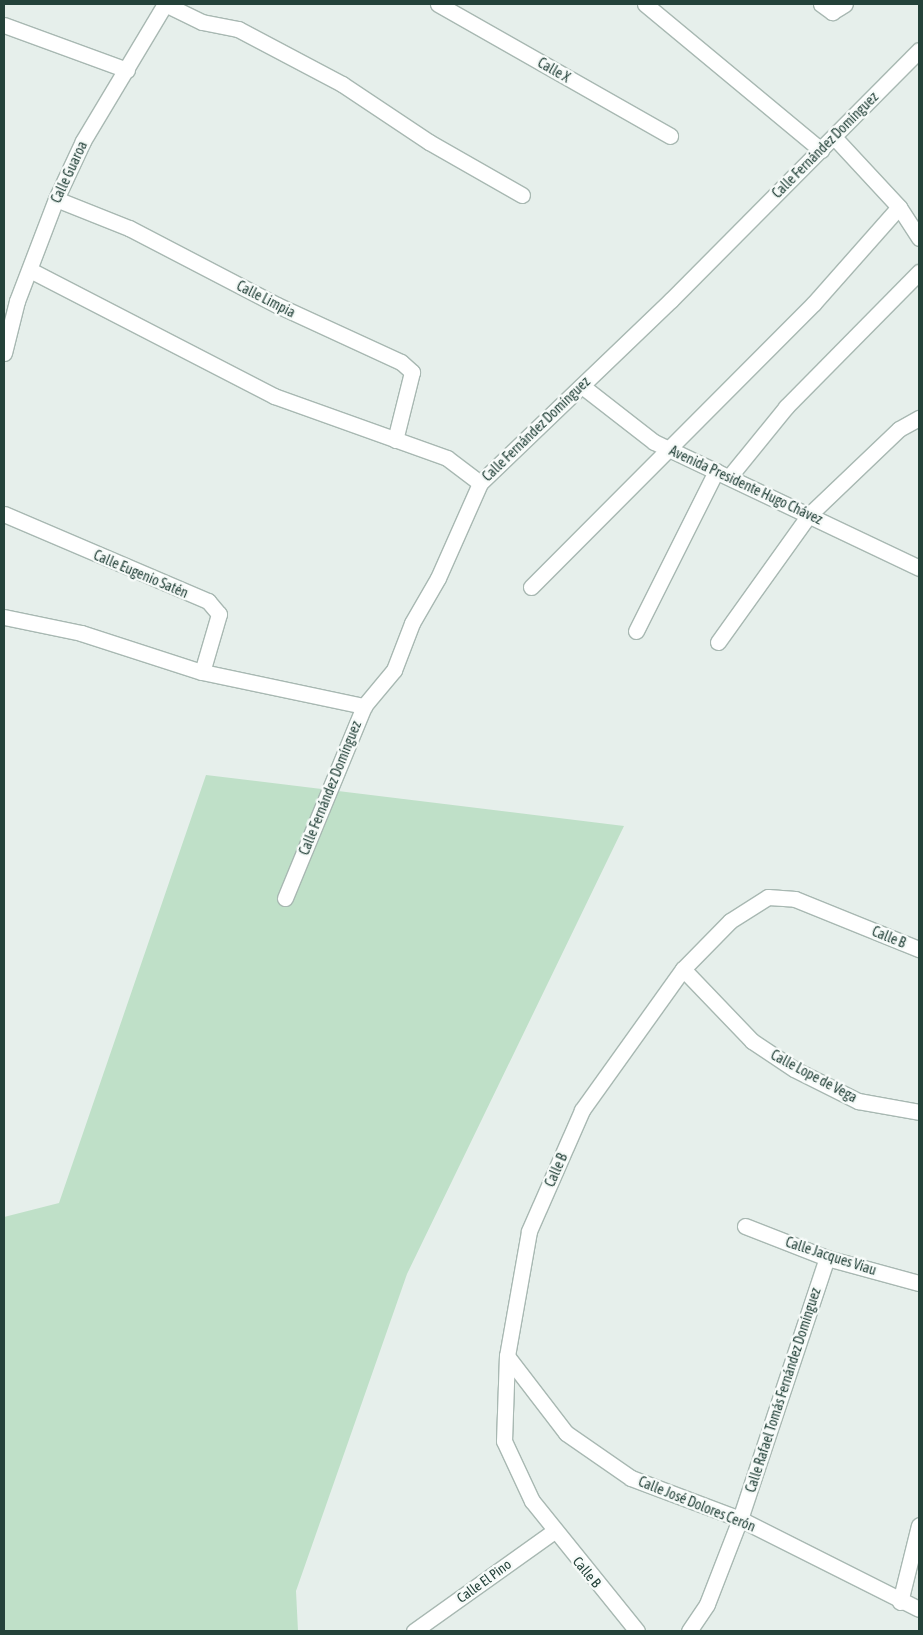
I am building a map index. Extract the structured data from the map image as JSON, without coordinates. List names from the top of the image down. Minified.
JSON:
{"streets":{"street":["Calle X","Calle Fernández Domínguez","Calle Guaroa","Calle Limpia","Avenida Presidente Hugo Chávez","Calle Eugenio Satén","Calle B","Calle Lope de Vega","Calle Jacques Viau","Calle Rafael Tomás Fernández Domínguez","Calle José Dolores Cerón","Calle El Pino"]},"crossings":[["Calle Fernández Domínguez","Avenida Presidente Hugo Chávez"],["Calle Guaroa","Calle Limpia"],["Calle B","Calle Lope de Vega"],["Calle B","Calle José Dolores Cerón"],["Calle B","Calle El Pino"],["Calle Jacques Viau","Calle Rafael Tomás Fernández Domínguez"],["Calle Rafael Tomás Fernández Domínguez","Calle José Dolores Cerón"]]}
